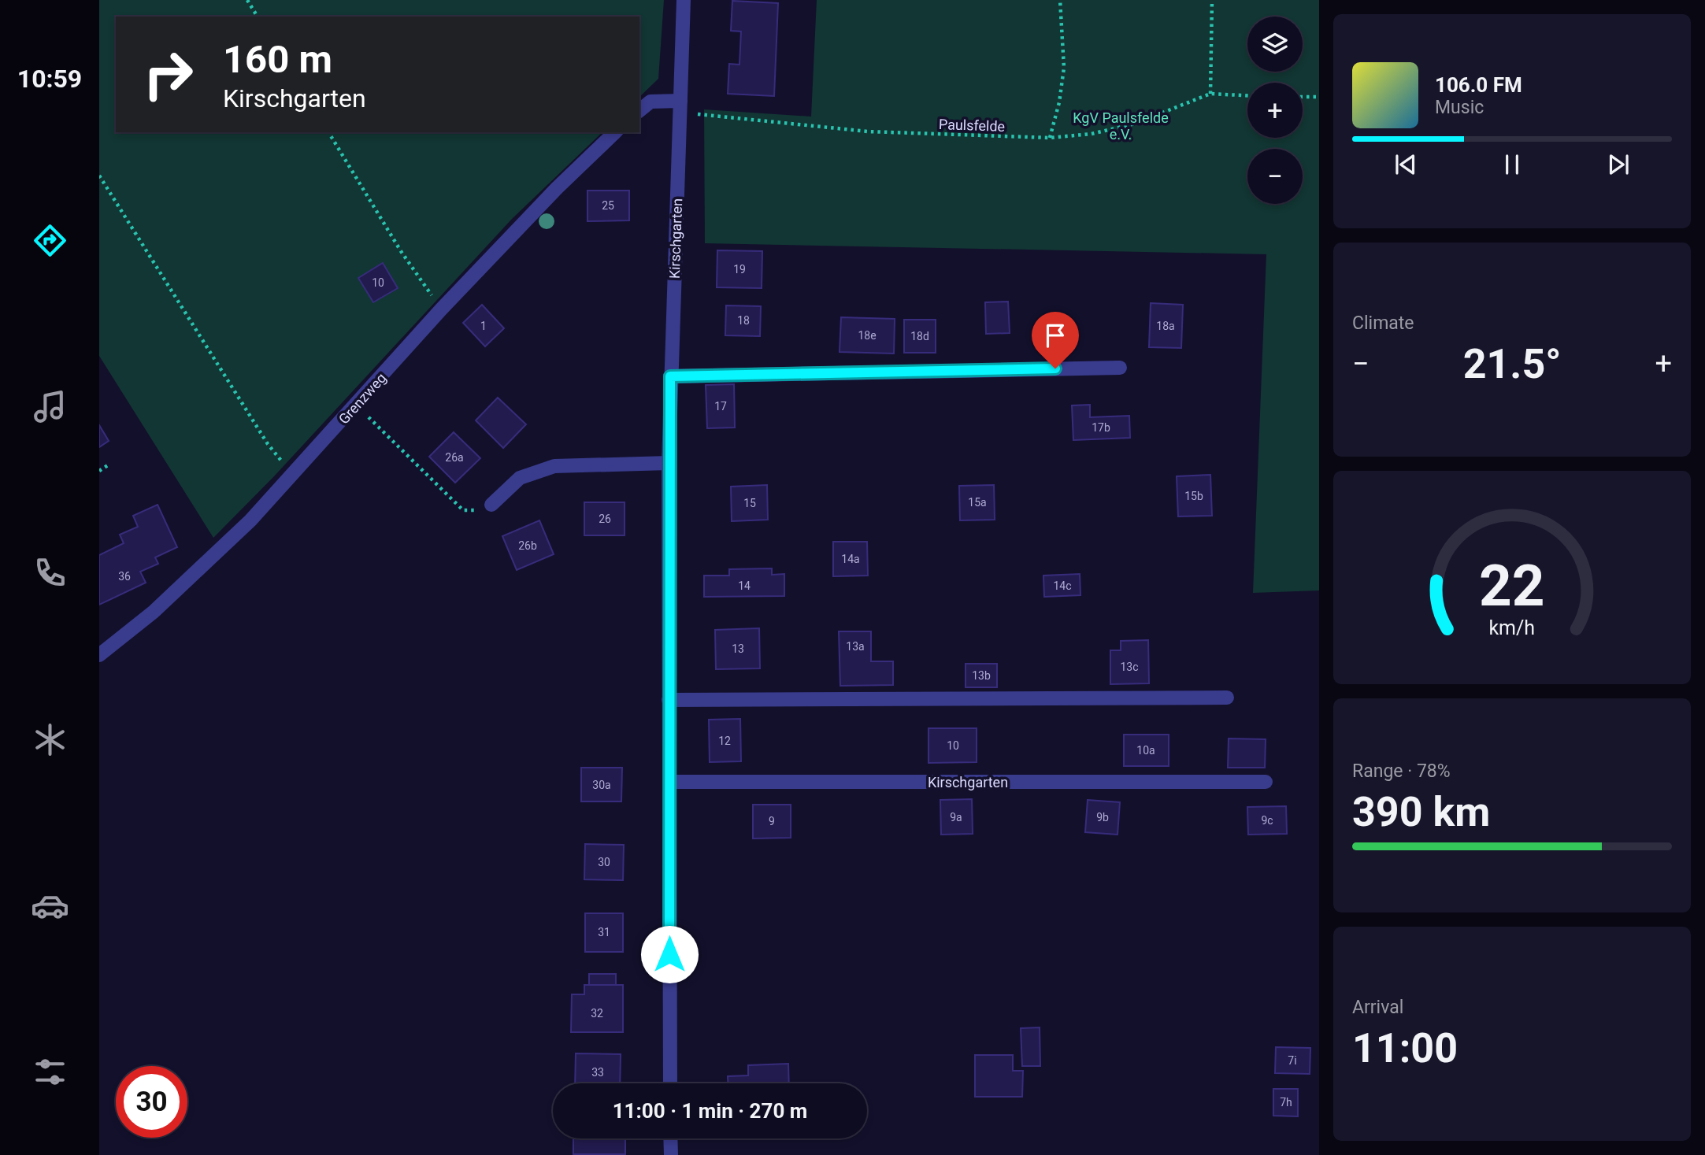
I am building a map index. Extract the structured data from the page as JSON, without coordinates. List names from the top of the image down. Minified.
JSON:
{"streets":{"street":["Kirschgarten","Grenzweg"],"path":["Paulsfelde"]},"crossings":[["Paulsfelde","Kirschgarten"]],"parks":["KgV Paulsfelde e.V."],"house_numbers":["25","19","10","18","1","18a","18e","18d","17","17b","26a","15b","15a","15","26","26b","14a","36","14","14c","13a","13","13c","13b","12","10","10a","30a","9a","9b","9c","9","30","31","32","7i","33","7h"],"page":{"tabs":"10:59","map_buttons":["+","−"],"turn":["160 m","Kirschgarten"],"song":["106.0 FM","Music"],"tile":["Climate",["Range · 78%","390 km"],["Arrival","11:00"]],"heat":["−","21.5°","+"],"limit":"30","trip":"11:00 · 1 min · 270 m","gauge":["22","km/h"]}}
